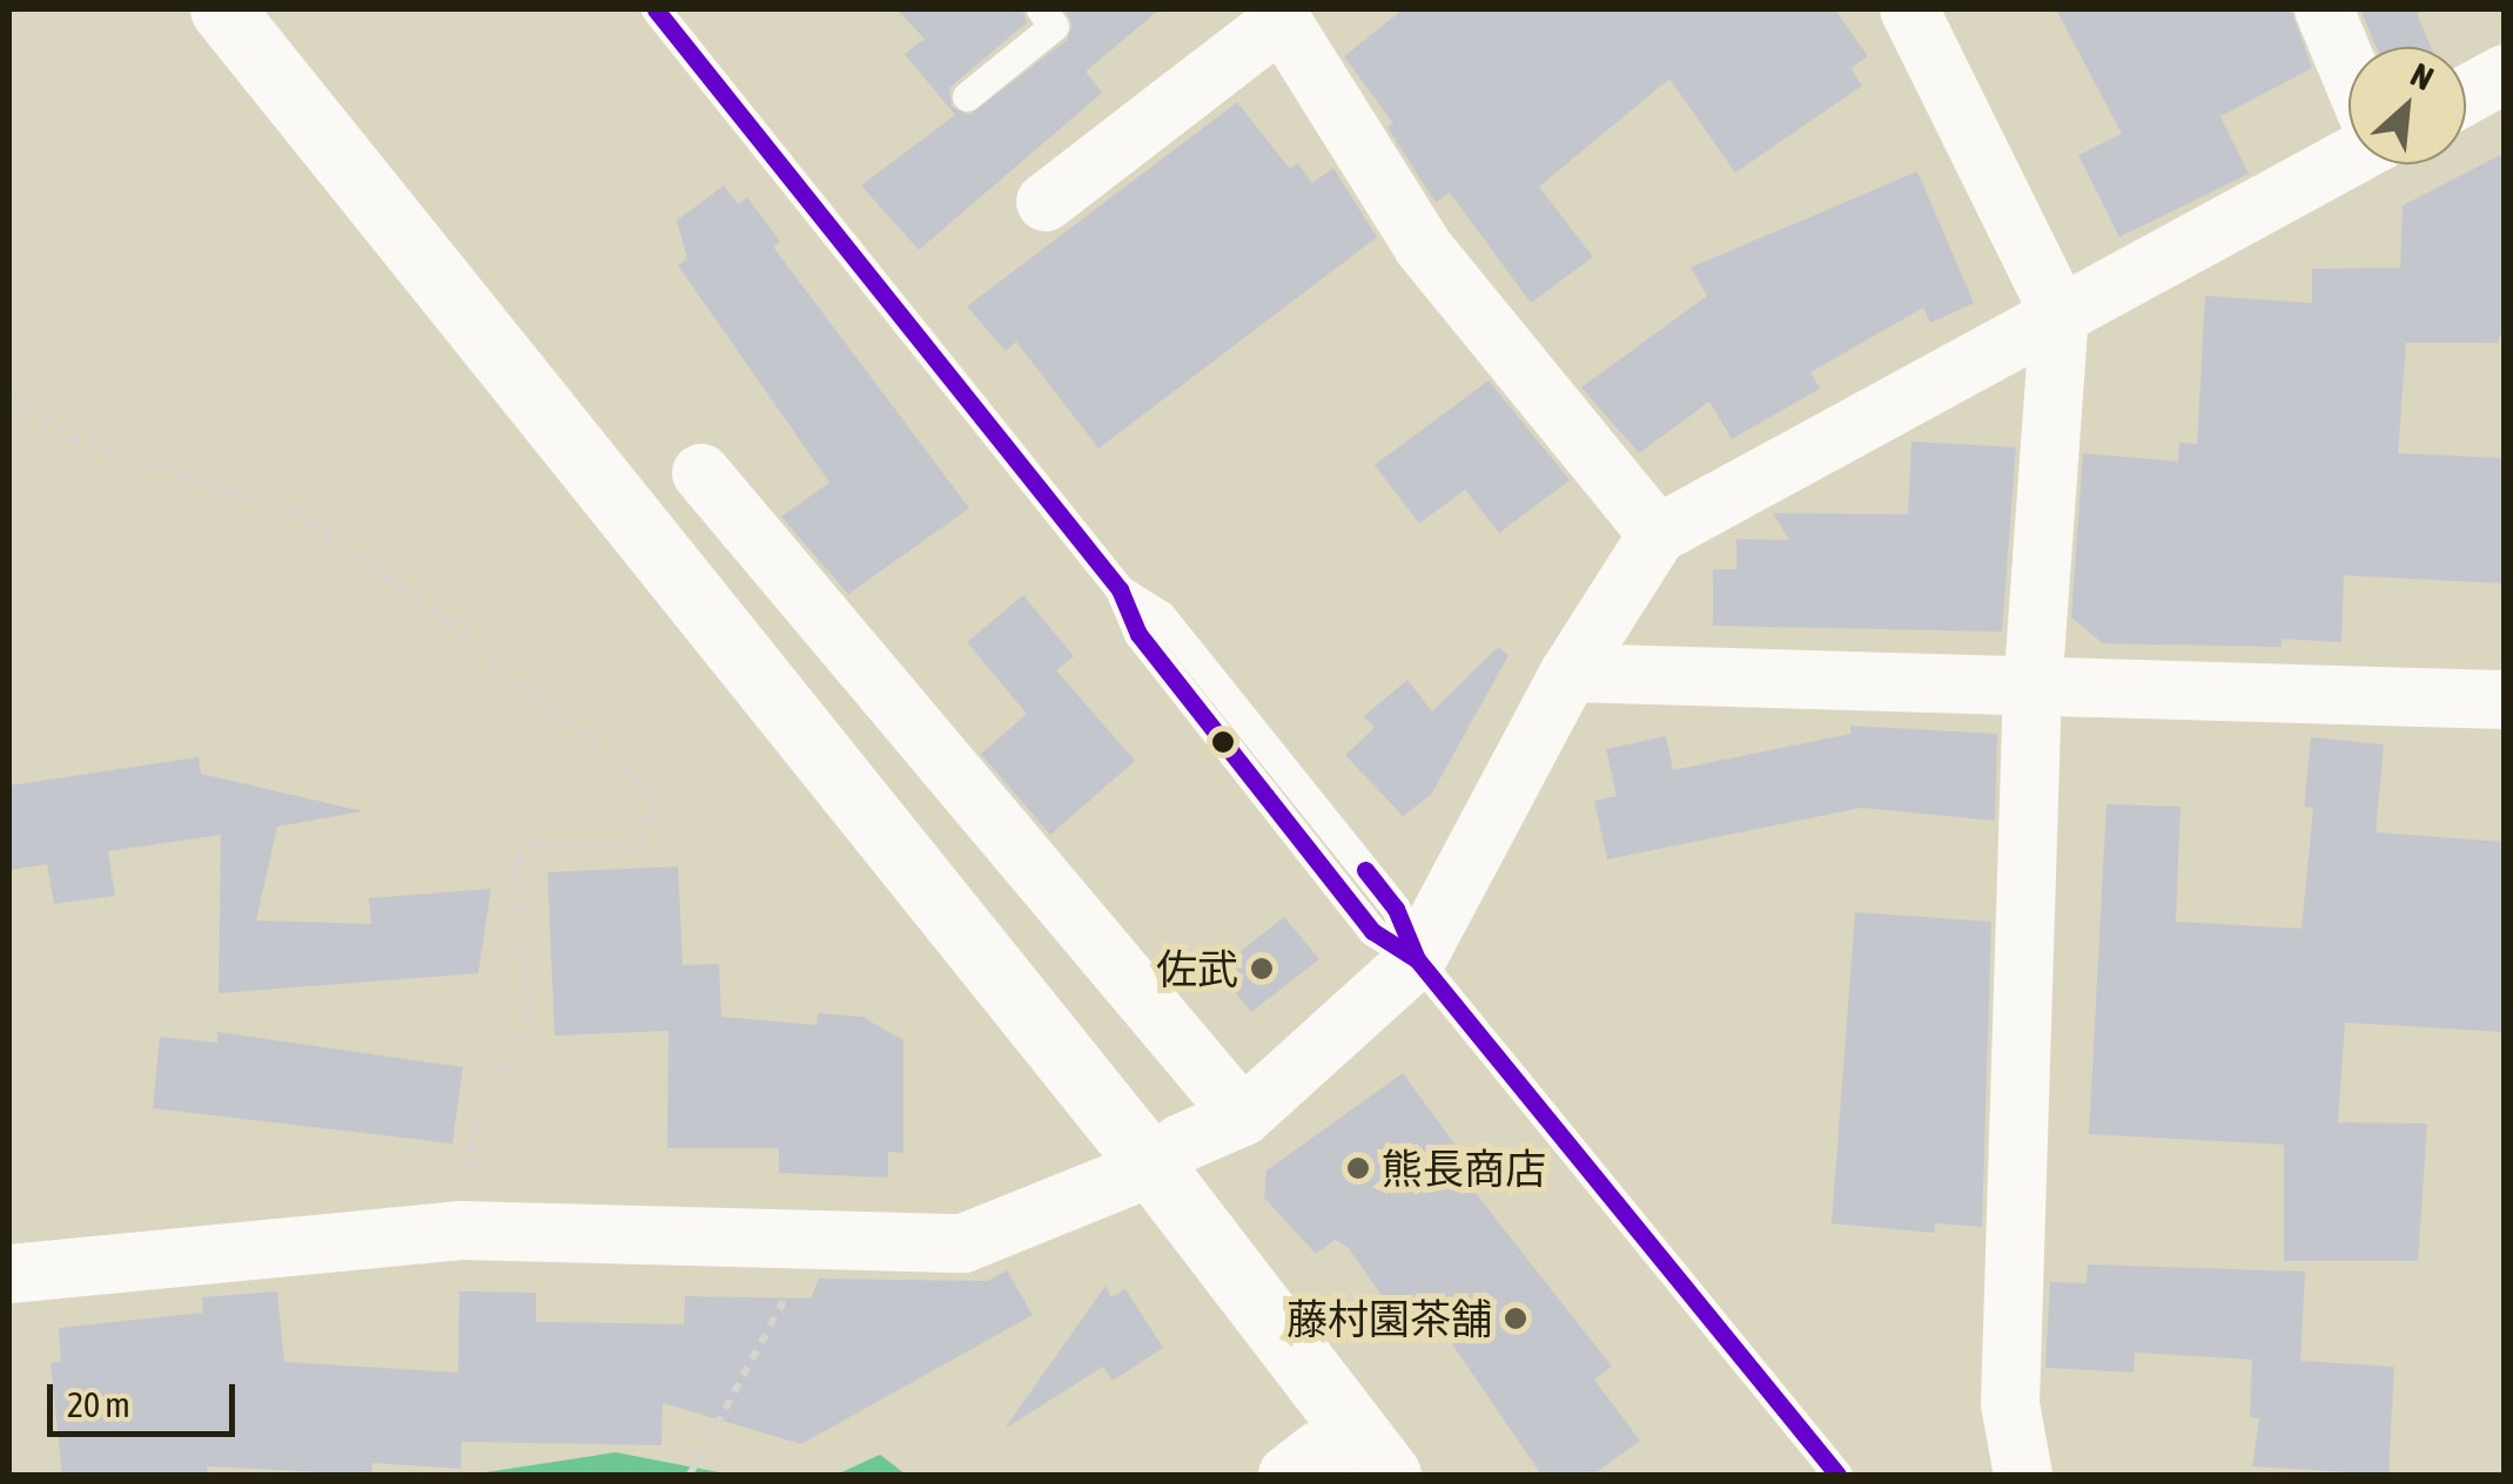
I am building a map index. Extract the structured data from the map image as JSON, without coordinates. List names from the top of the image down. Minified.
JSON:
{"places":["佐武","熊長商店","藤村園茶舗"],"scale_bar":"20 m","north":"top right"}
